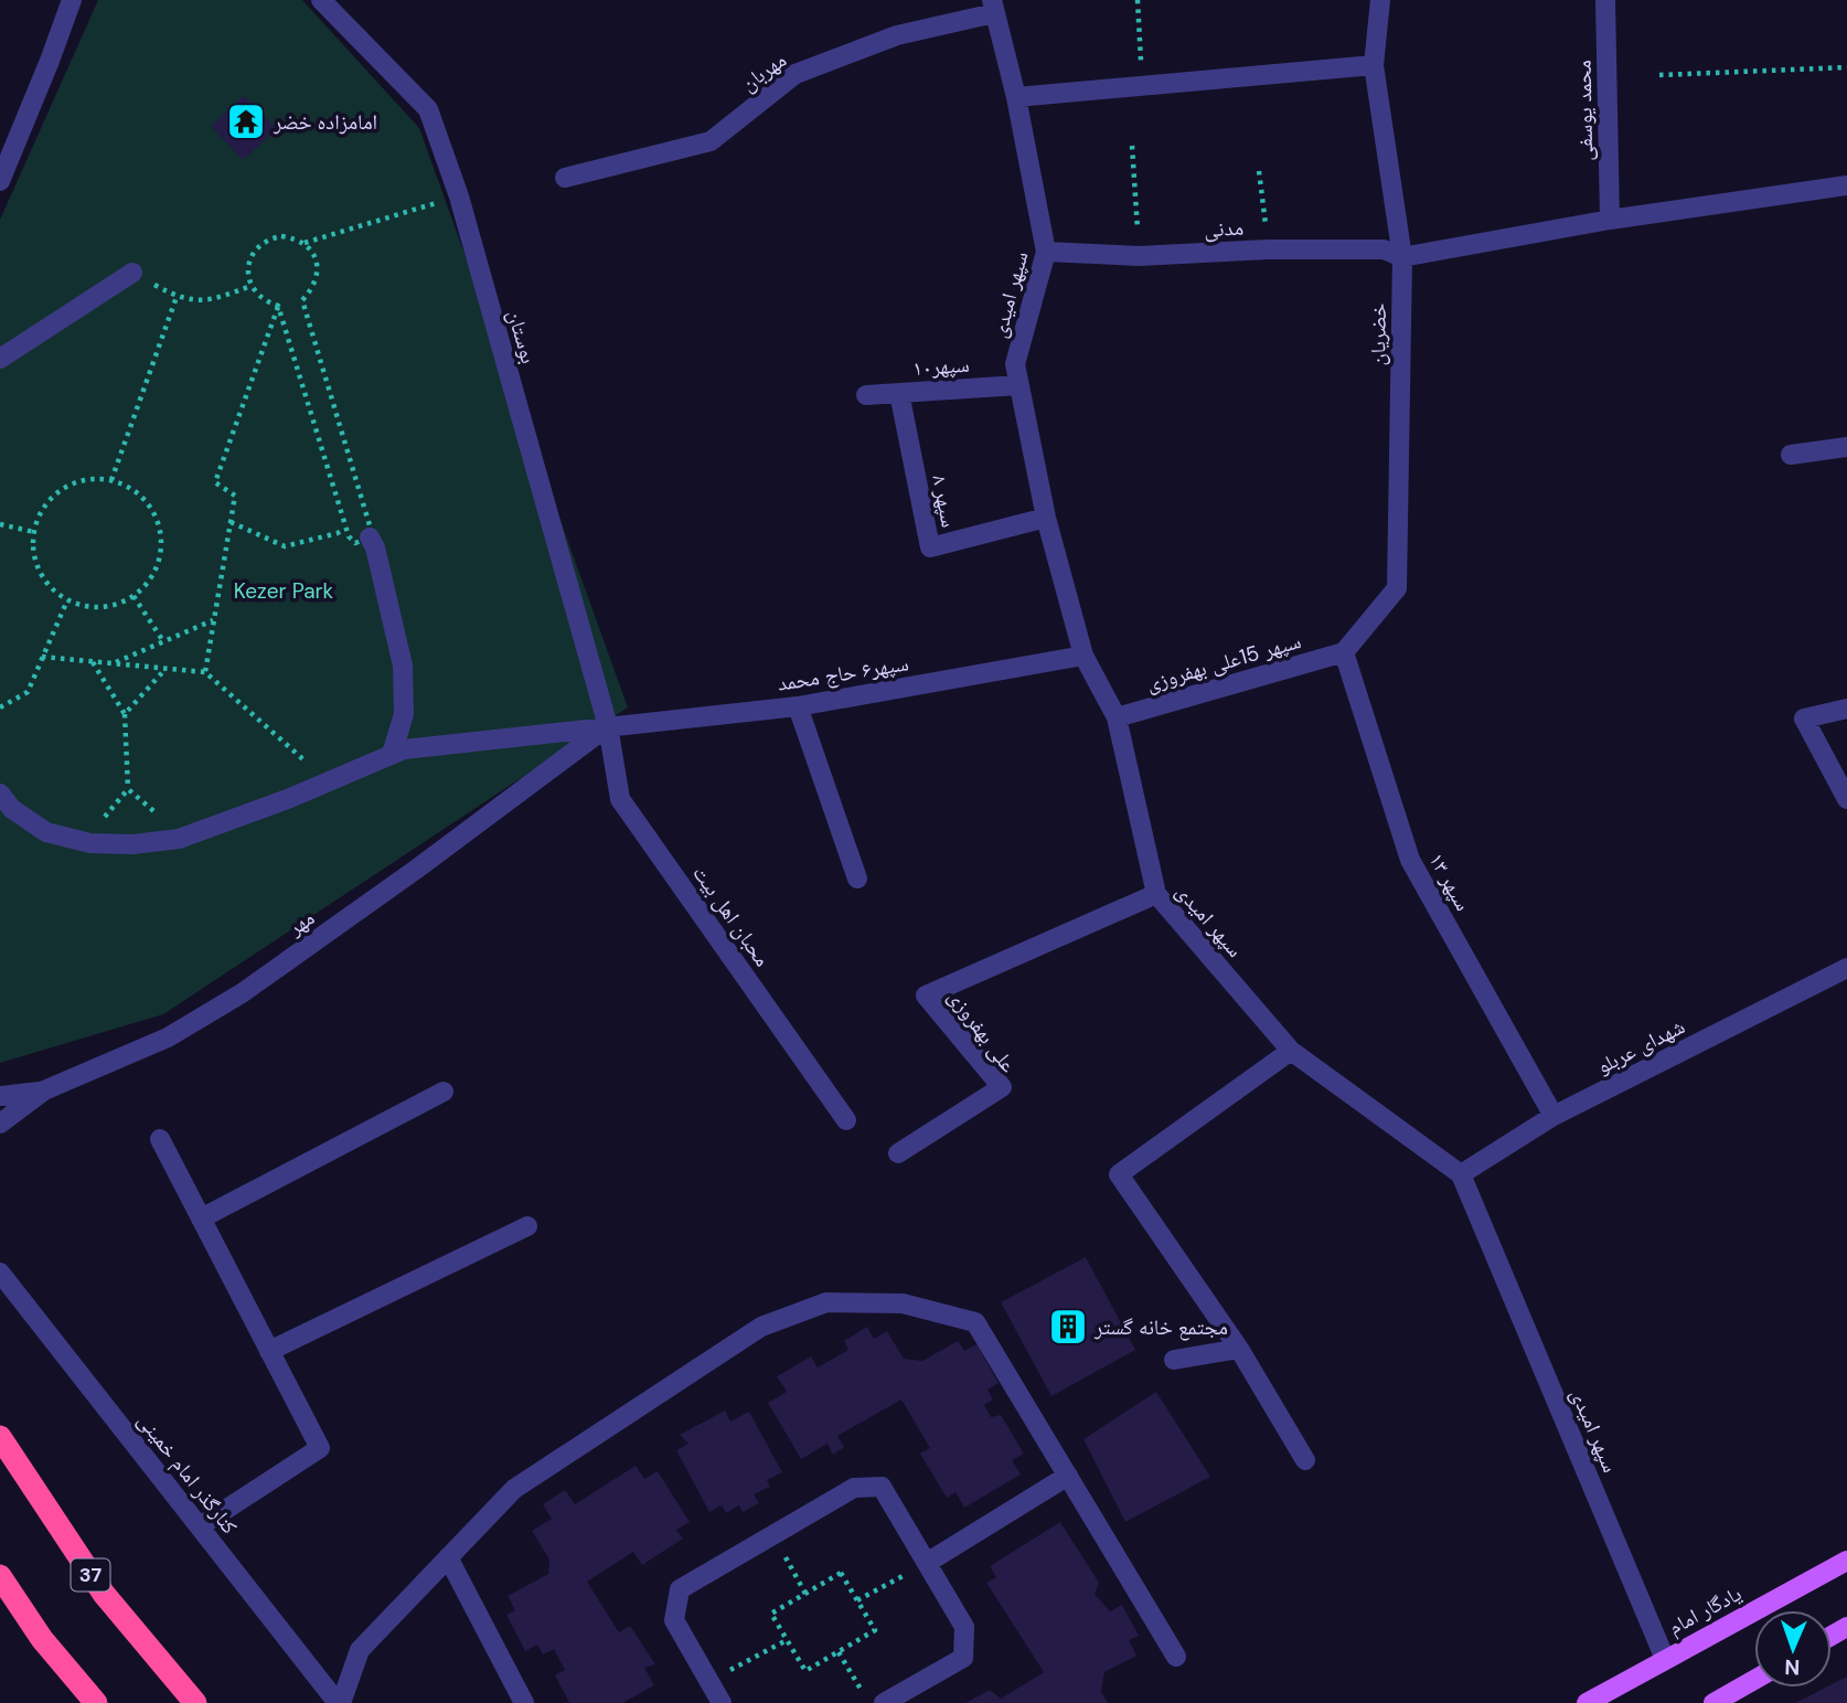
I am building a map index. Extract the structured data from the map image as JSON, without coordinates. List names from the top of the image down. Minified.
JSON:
{"streets":{"highway":["37"],"main road":["یادگار امام"],"street":["مهربان","محمد یوسفی","مدنی","سپهر امیدی","خضریان","بوستان","سپهر۱۰","سپهر ۸","سپهر 15علی بهفروزی","سپهر۶ حاج محمد","سپهر ۱۳","محبان اهل بیت","مهر","علی بهفروزی","شهدای عربلو","کنارگذر امام خمینی"]},"crossings":[["مهربان","سپهر امیدی"],["مدنی","سپهر امیدی"],["مدنی","خضریان"],["سپهر امیدی","سپهر۱۰"],["سپهر امیدی","سپهر ۸"],["سپهر امیدی","سپهر 15علی بهفروزی"],["سپهر امیدی","سپهر۶ حاج محمد"],["سپهر امیدی","علی بهفروزی"],["سپهر امیدی","شهدای عربلو"],["سپهر امیدی","یادگار امام"],["خضریان","سپهر 15علی بهفروزی"],["خضریان","سپهر ۱۳"],["بوستان","سپهر۶ حاج محمد"],["بوستان","محبان اهل بیت"],["بوستان","مهر"],["سپهر۱۰","سپهر ۸"],["سپهر 15علی بهفروزی","سپهر ۱۳"],["سپهر۶ حاج محمد","محبان اهل بیت"],["سپهر۶ حاج محمد","مهر"],["سپهر ۱۳","شهدای عربلو"],["محبان اهل بیت","مهر"]],"parks":["Kezer Park"],"places":{"temple":["امامزاده خضر"],"building":["مجتمع خانه گستر"]},"north":"bottom"}
